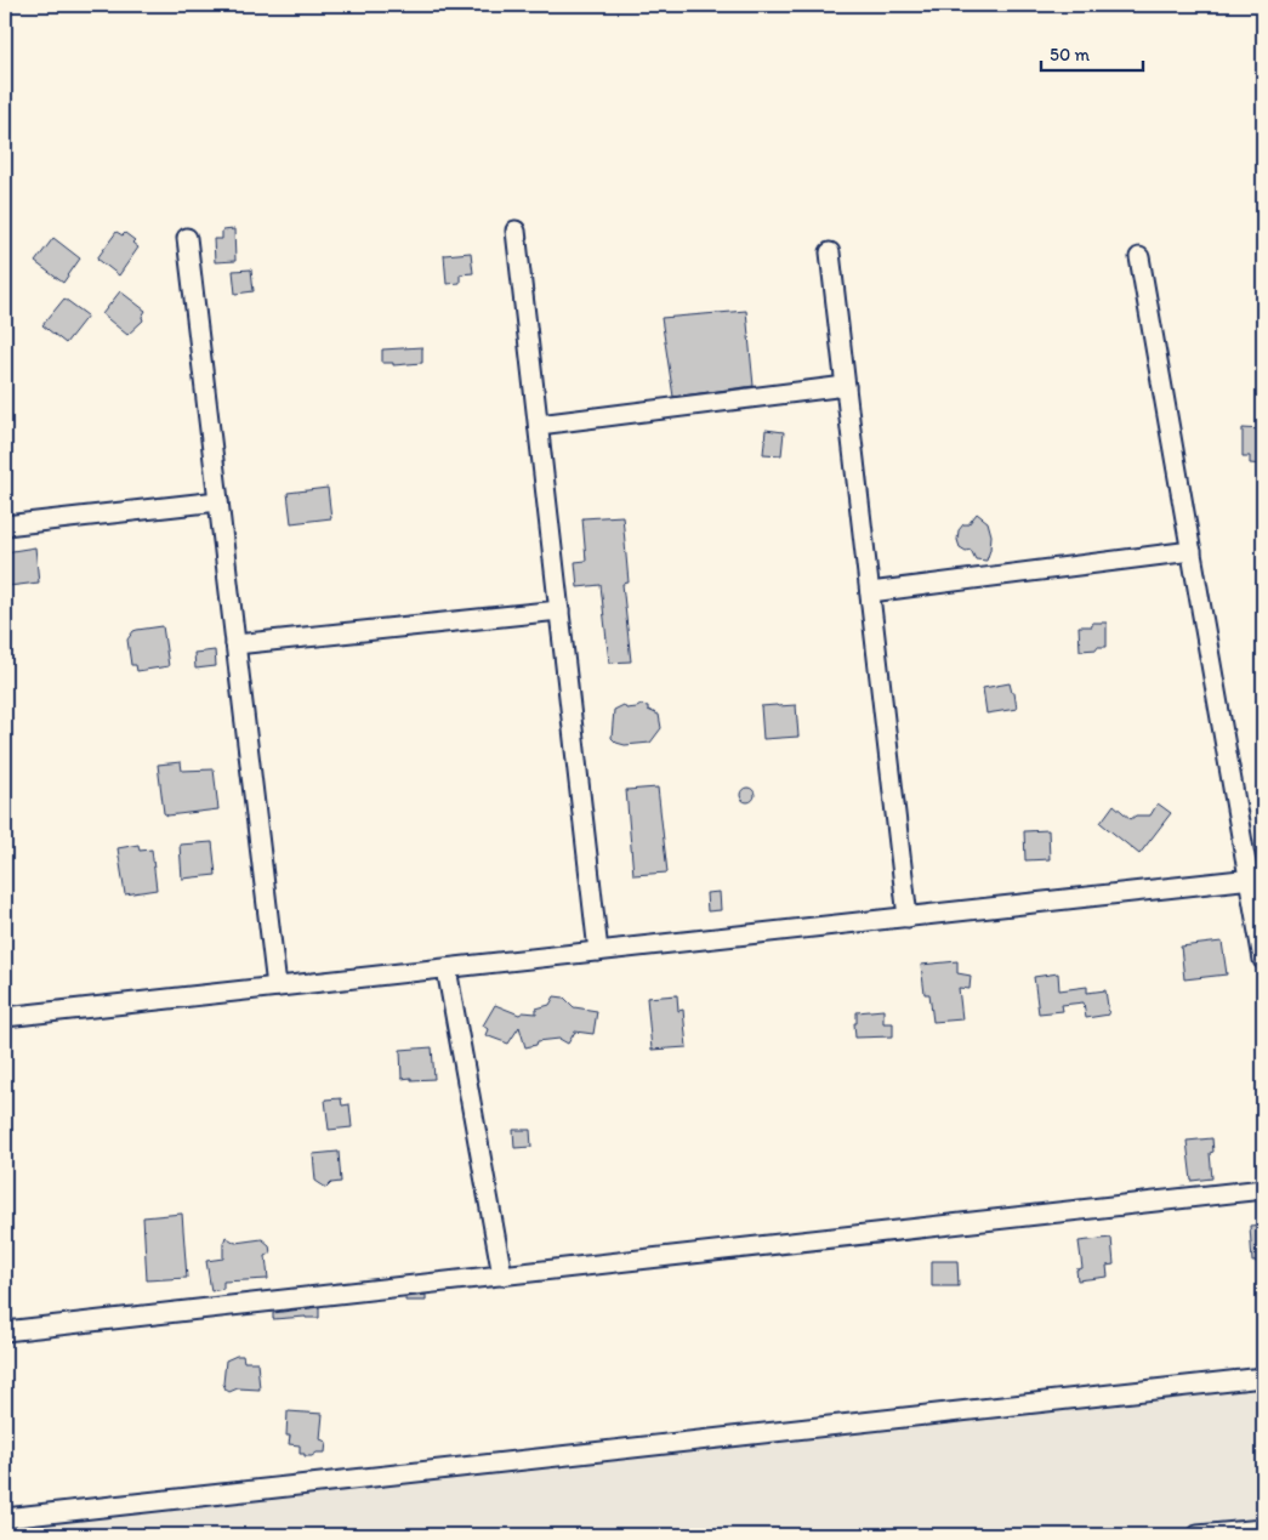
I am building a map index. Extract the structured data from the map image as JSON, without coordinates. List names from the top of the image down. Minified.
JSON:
{"scale_bar":"50 m"}
